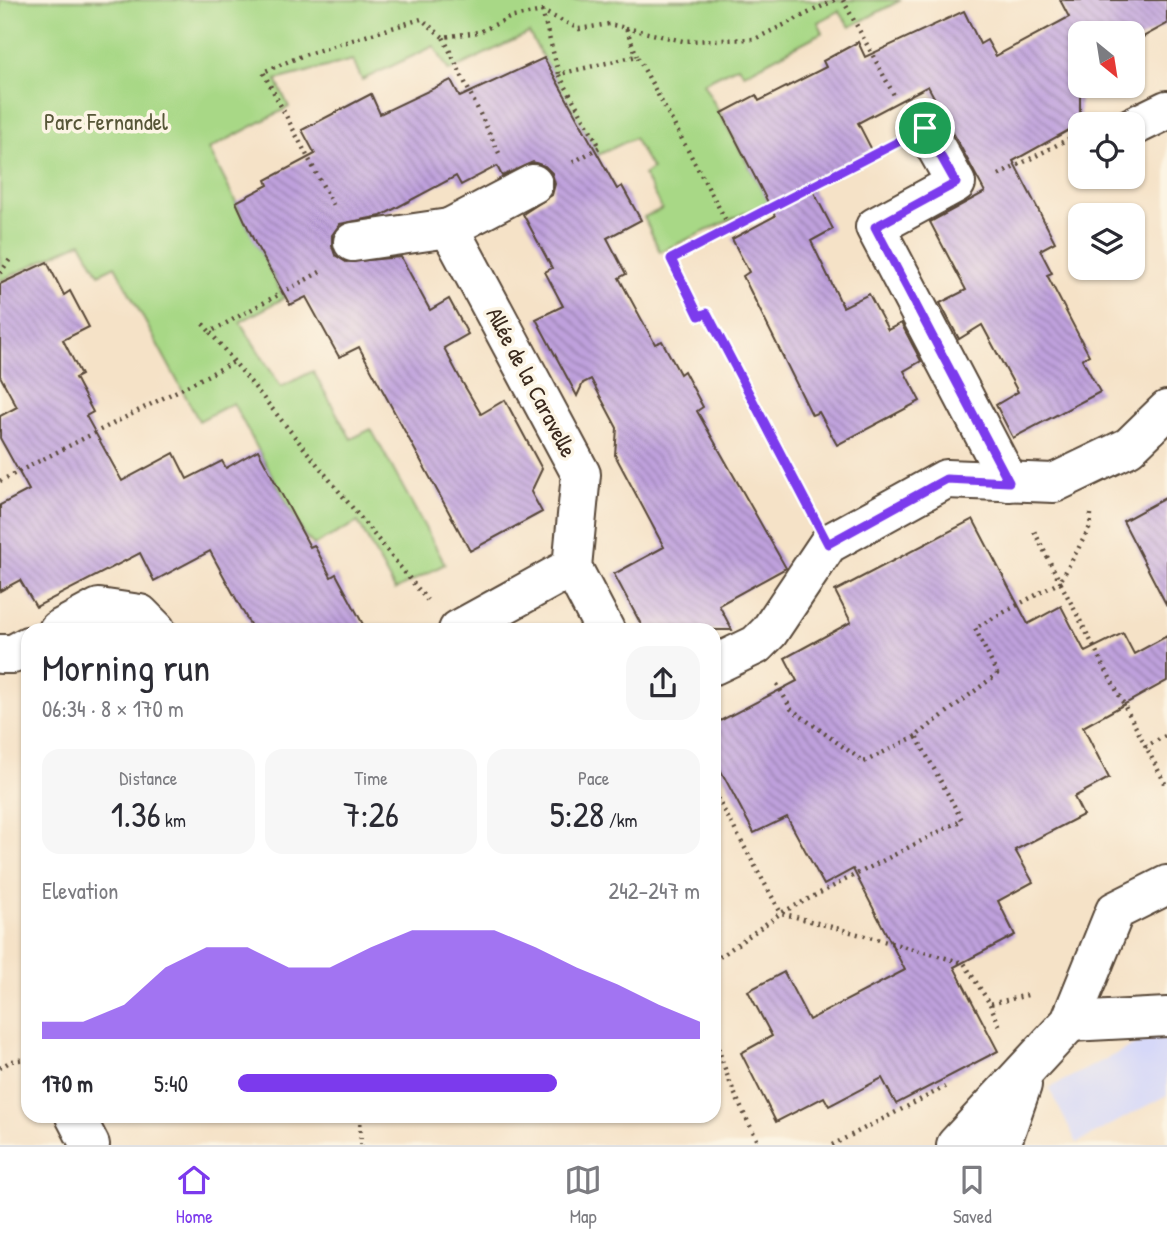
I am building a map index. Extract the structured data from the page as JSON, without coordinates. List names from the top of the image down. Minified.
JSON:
{"streets":{"street":["Allée de la Caravelle"]},"parks":["Parc Fernandel"],"north":"bottom right","page":{"heading":["Morning run","06:34 · 8 × 170 m"],"stats":[["Distance","1.36 km"],["Time","7:26"],["Pace","5:28 /km"]],"chart":["Elevation","242–247 m"],"list":[{"name":"170 m","note":"5:40"}],"tabs":["Home","Map","Saved"]}}
